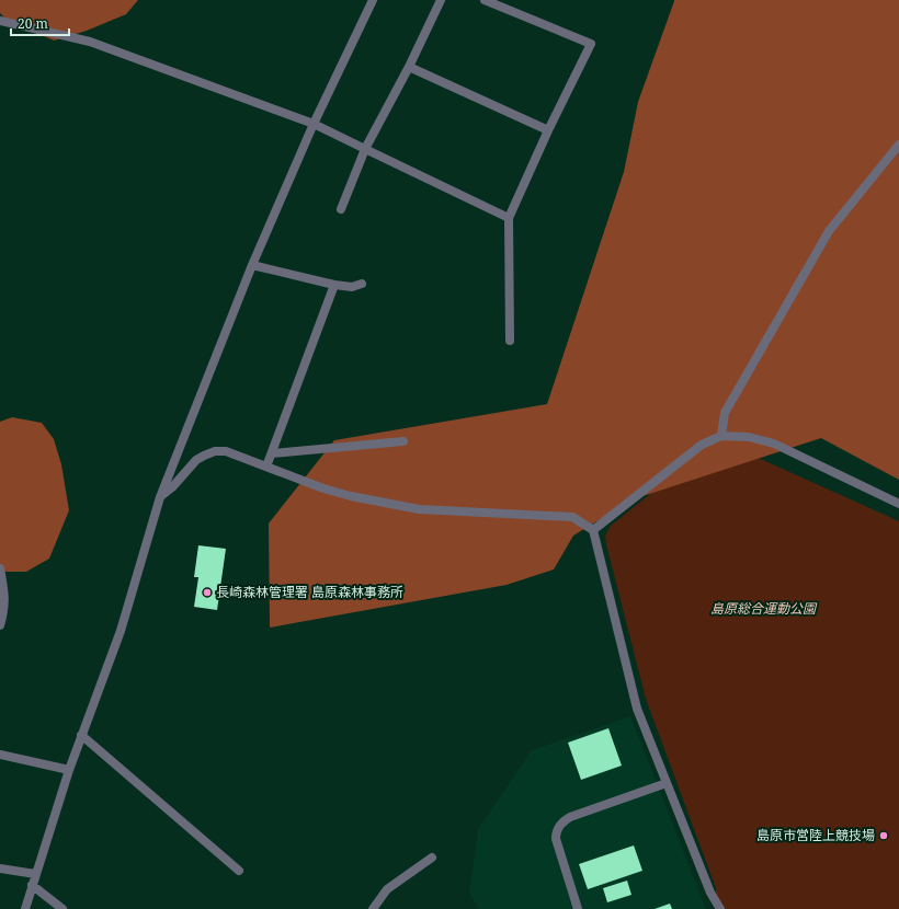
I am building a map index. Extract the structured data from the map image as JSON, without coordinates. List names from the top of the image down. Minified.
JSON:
{"parks":["島原総合運動公園"],"places":["長崎森林管理署 島原森林事務所","島原市営陸上競技場"],"scale_bar":"20 m"}
